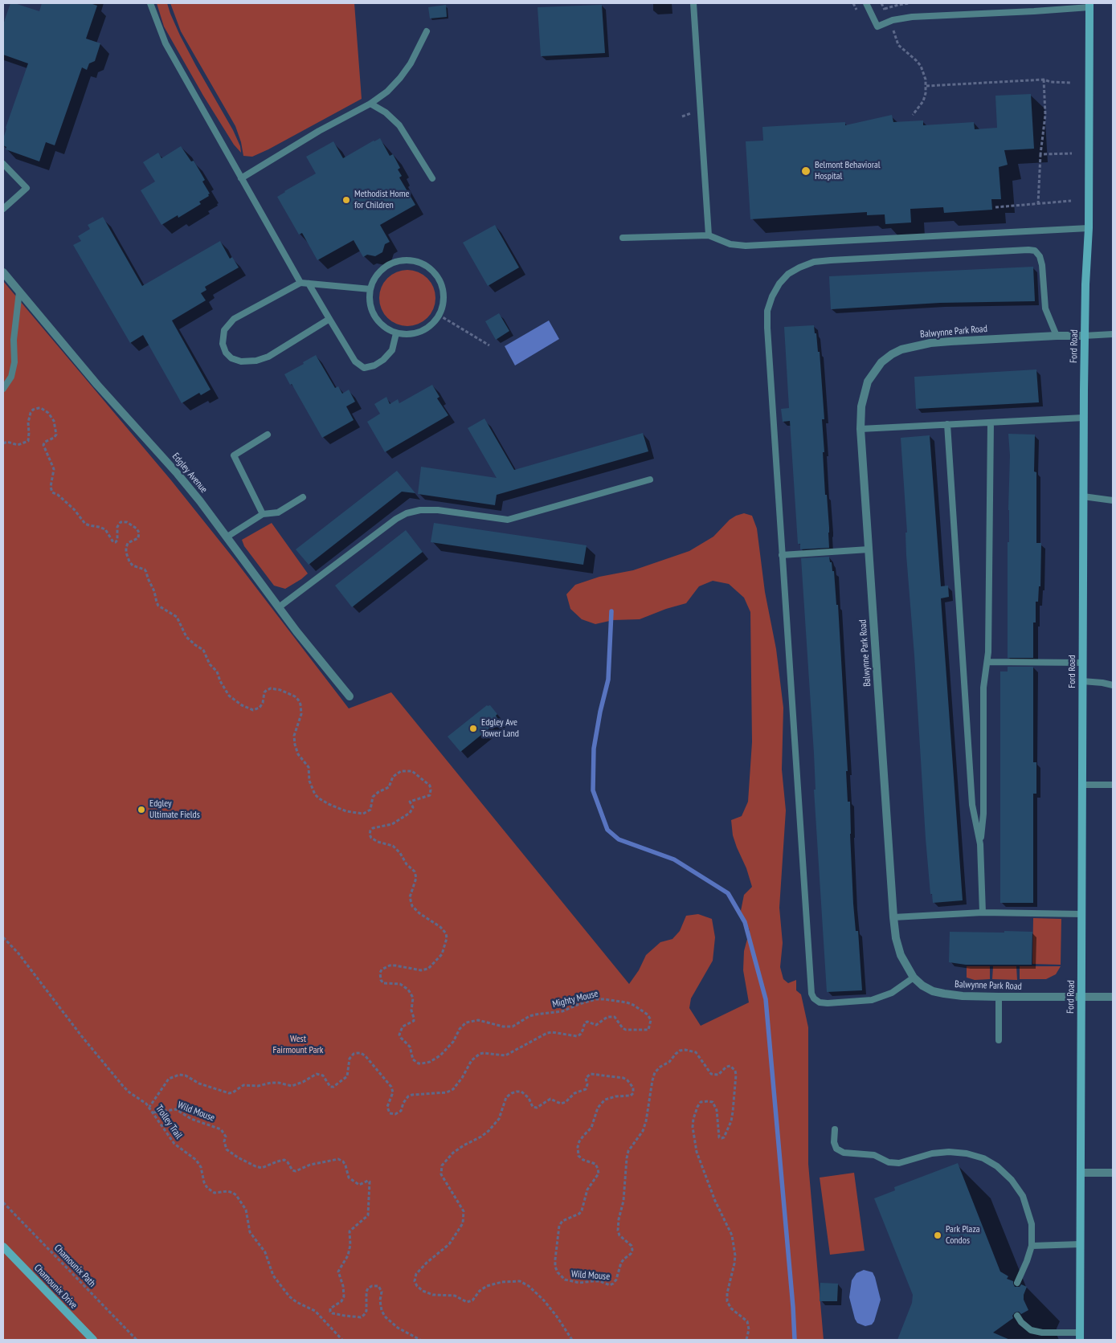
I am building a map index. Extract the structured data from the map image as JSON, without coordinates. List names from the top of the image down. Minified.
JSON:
{"streets":{"main road":["Ford Road","Chamounix Drive"],"street":["Balwynne Park Road","Edgley Avenue"],"path":["Mighty Mouse","Wild Mouse","Trolley Trail","Chamounix Path"]},"crossings":[["Balwynne Park Road","Ford Road"],["Mighty Mouse","Trolley Trail"],["Wild Mouse","Trolley Trail"]],"parks":["West Fairmount Park"],"places":["Belmont Behavioral Hospital","Methodist Home for Children","Edgley Ave Tower Land","Edgley Ultimate Fields","Park Plaza Condos"]}
